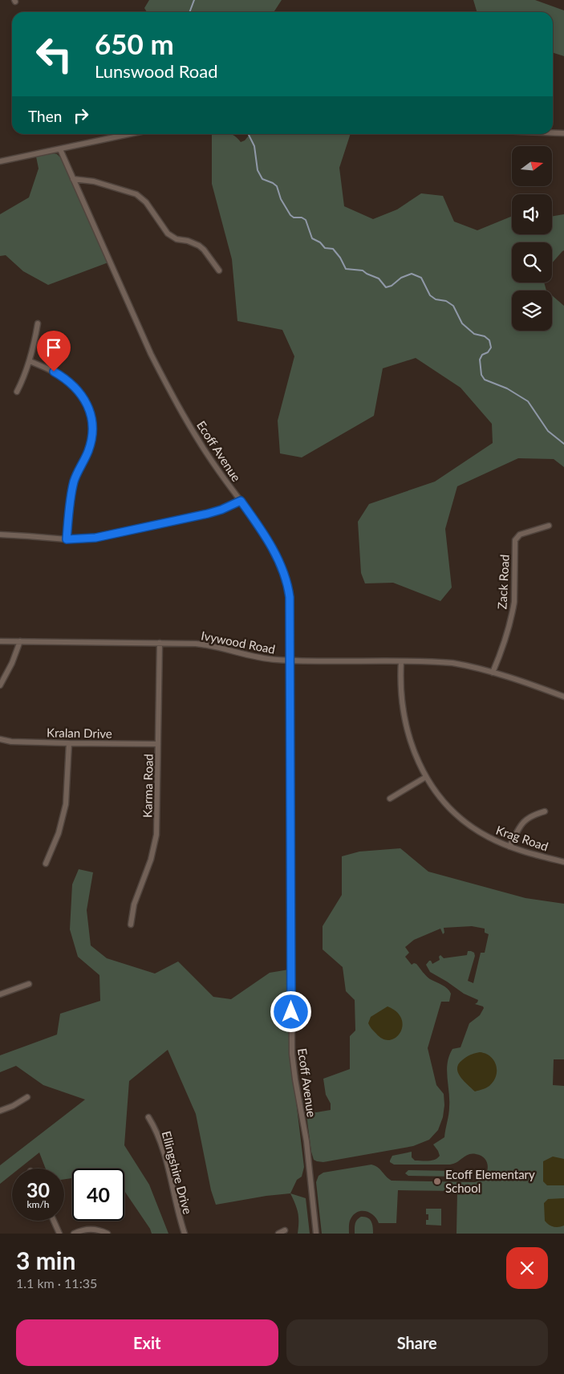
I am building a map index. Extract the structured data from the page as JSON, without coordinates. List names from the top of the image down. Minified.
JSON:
{"streets":{"street":["Ecoff Avenue","Zack Road","Ivywood Road","Kralan Drive","Karma Road","Krag Road","Ellingshire Drive"]},"crossings":[["Ecoff Avenue","Ivywood Road"],["Zack Road","Ivywood Road"],["Ivywood Road","Karma Road"],["Ivywood Road","Krag Road"],["Kralan Drive","Karma Road"]],"places":["Ecoff Elementary School"],"north":"right","page":{"turn":["650 m","Lunswood Road"],"then":"Then","speed":"30 km/h","limit":"40","heading":["3 min","1.1 km · 11:35"],"buttons":["Exit","Share"]}}
